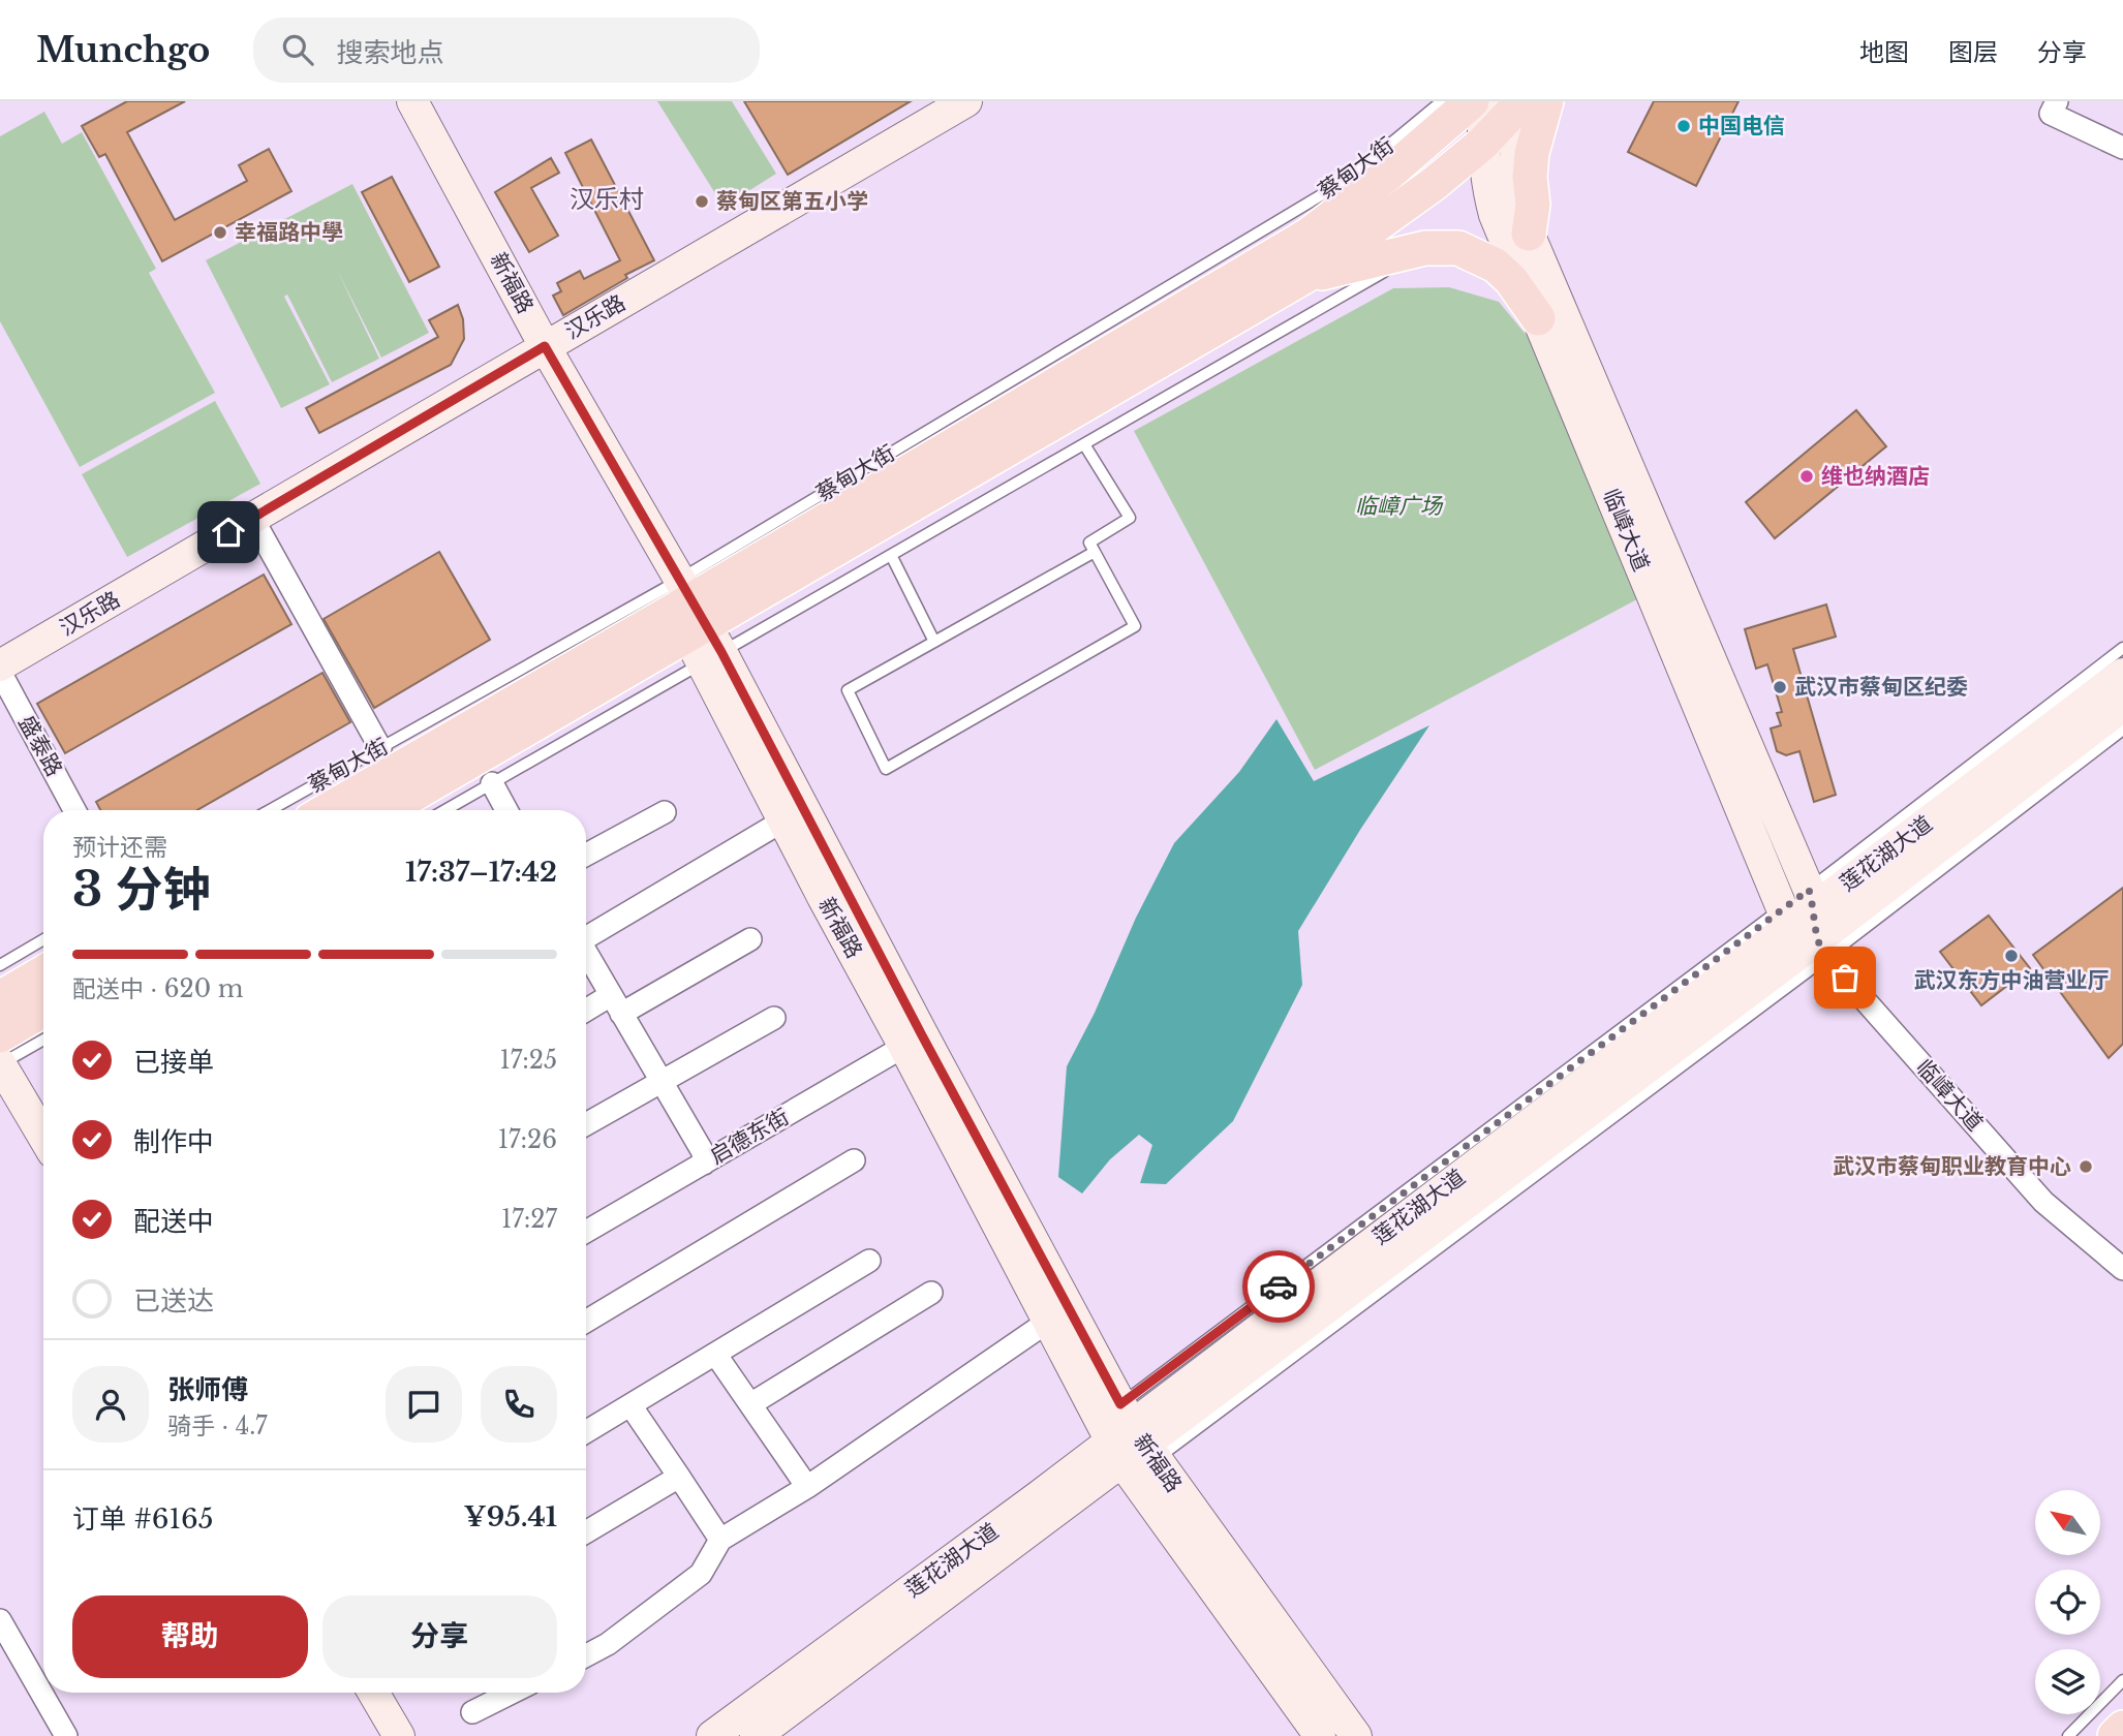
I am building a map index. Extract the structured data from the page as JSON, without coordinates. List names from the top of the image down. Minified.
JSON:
{"streets":{"main road":["蔡甸大街"],"street":["新福路","汉乐路","临嶂大道","盛泰路","莲花湖大道","启德东街"]},"crossings":[["蔡甸大街","新福路"],["蔡甸大街","临嶂大道"],["新福路","汉乐路"],["新福路","莲花湖大道"],["新福路","启德东街"],["临嶂大道","莲花湖大道"]],"districts":["汉乐村"],"parks":["临嶂广场"],"places":["中国电信","蔡甸区第五小学","幸福路中學","维也纳酒店","武汉市蔡甸区纪委","武汉东方中油营业厅","武汉市蔡甸职业教育中心"],"north":"top left","page":{"header":"Munchgo","search":"搜索地点","nav":["地图","图层","分享"],"heading":["3 分钟","预计还需","17:37–17:42"],"panel":["张师傅","骑手 · 4.7","订单 #6165","¥95.41"],"bar":"配送中 · 620 m","list":[["已接单","17:25"],["制作中","17:26"],["配送中","17:27"],"已送达"],"buttons":["帮助","分享"]}}
